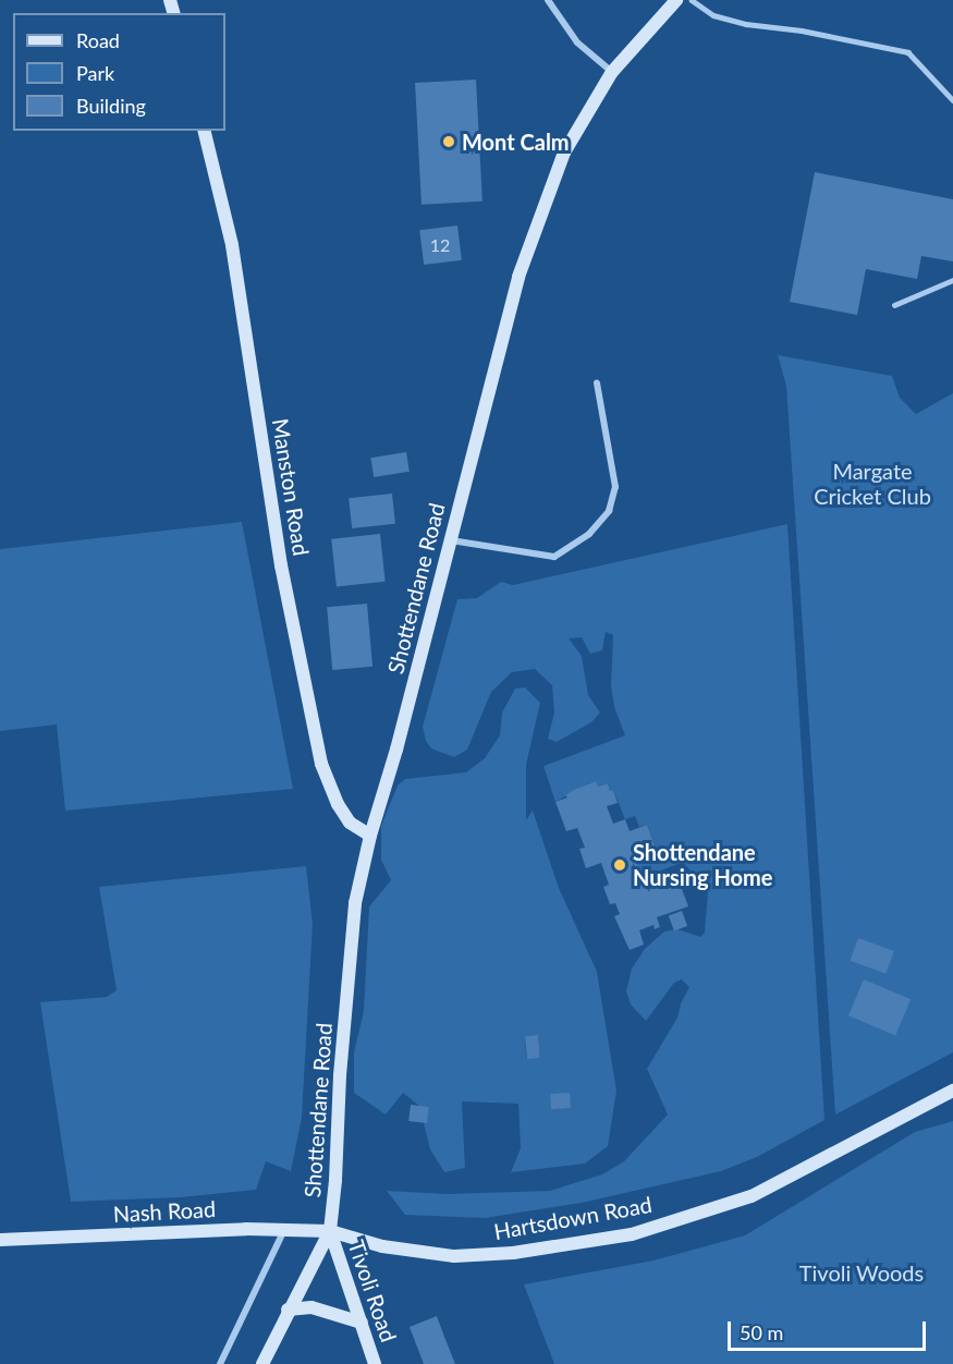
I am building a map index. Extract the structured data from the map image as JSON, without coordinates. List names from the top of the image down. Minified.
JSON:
{"streets":{"street":["Manston Road","Shottendane Road","Nash Road","Hartsdown Road","Tivoli Road"]},"crossings":[["Manston Road","Shottendane Road"],["Shottendane Road","Nash Road"],["Shottendane Road","Hartsdown Road"],["Shottendane Road","Tivoli Road"],["Nash Road","Hartsdown Road"],["Nash Road","Tivoli Road"],["Hartsdown Road","Tivoli Road"]],"parks":["Margate Cricket Club","Tivoli Woods"],"places":["Mont Calm","Shottendane Nursing Home"],"house_numbers":["12"],"legend":["Road","Park","Building"],"scale_bar":"50 m"}
